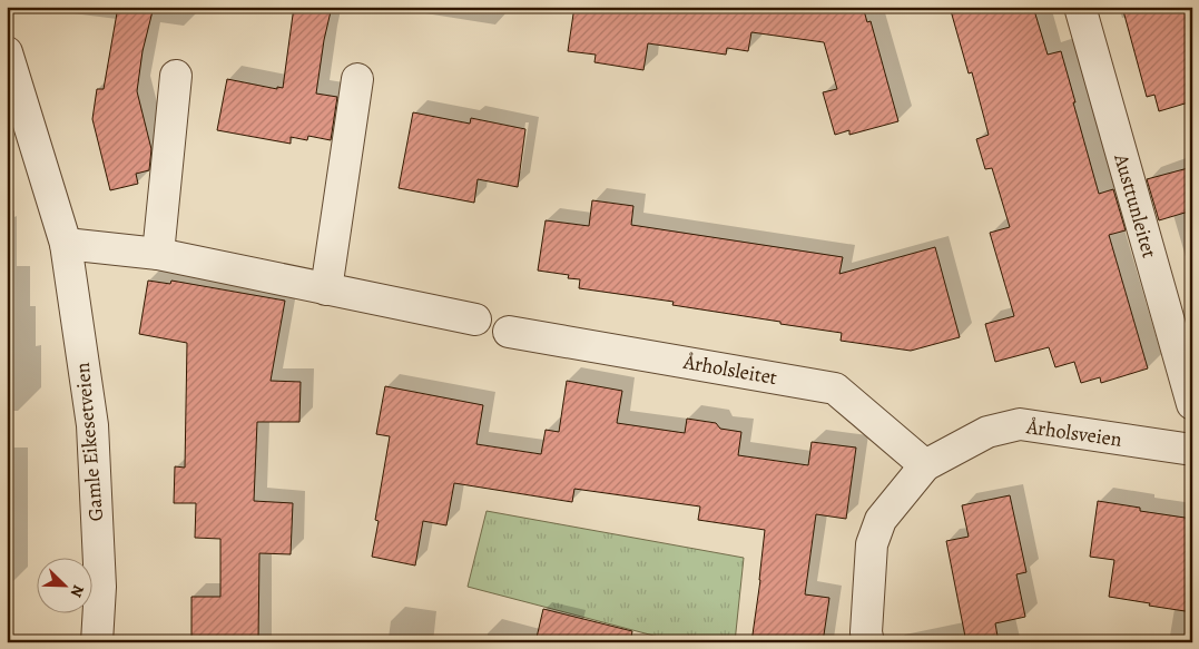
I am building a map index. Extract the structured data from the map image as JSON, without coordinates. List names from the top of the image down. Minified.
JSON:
{"streets":{"street":["Austtunleitet","Årholsleitet","Årholsveien","Gamle Eikesetveien"]},"crossings":[["Årholsleitet","Årholsveien"]],"north":"bottom right"}
